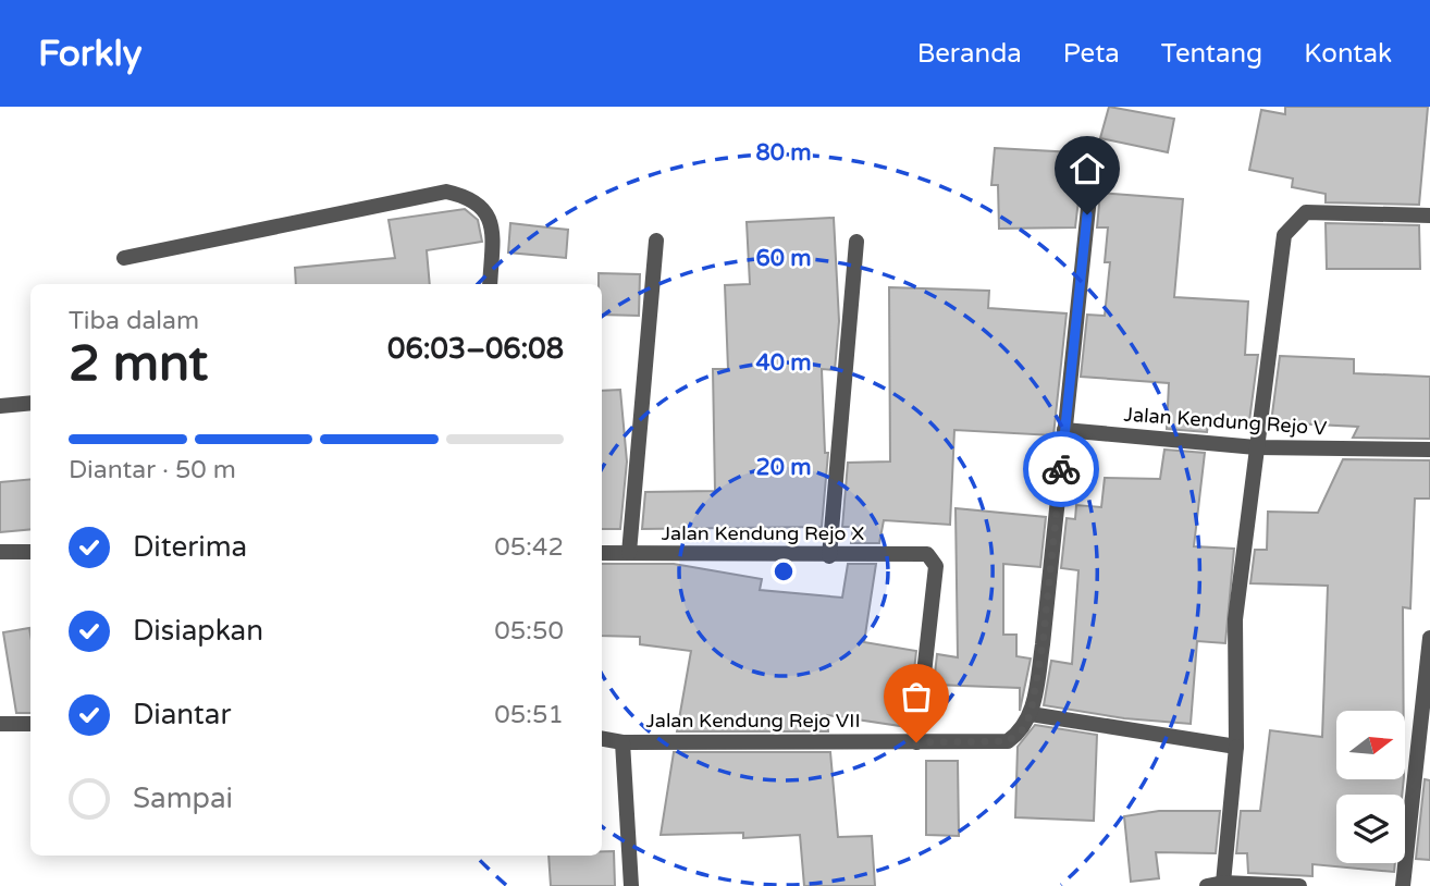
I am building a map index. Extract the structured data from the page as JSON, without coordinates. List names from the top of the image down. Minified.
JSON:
{"streets":{"street":["Jalan Kendung Rejo V","Jalan Kendung Rejo X","Jalan Kendung Rejo VII"]},"crossings":[["Jalan Kendung Rejo X","Jalan Kendung Rejo VII"]],"north":"right","page":{"header":"Forkly","nav":["Beranda","Peta","Tentang","Kontak"],"heading":["2 mnt","Tiba dalam","06:03–06:08"],"bar":"Diantar · 50 m","list":[["Diterima","05:42"],["Disiapkan","05:50"],["Diantar","05:51"],"Sampai"]},"rings":["80 m","60 m","40 m","20 m"]}
